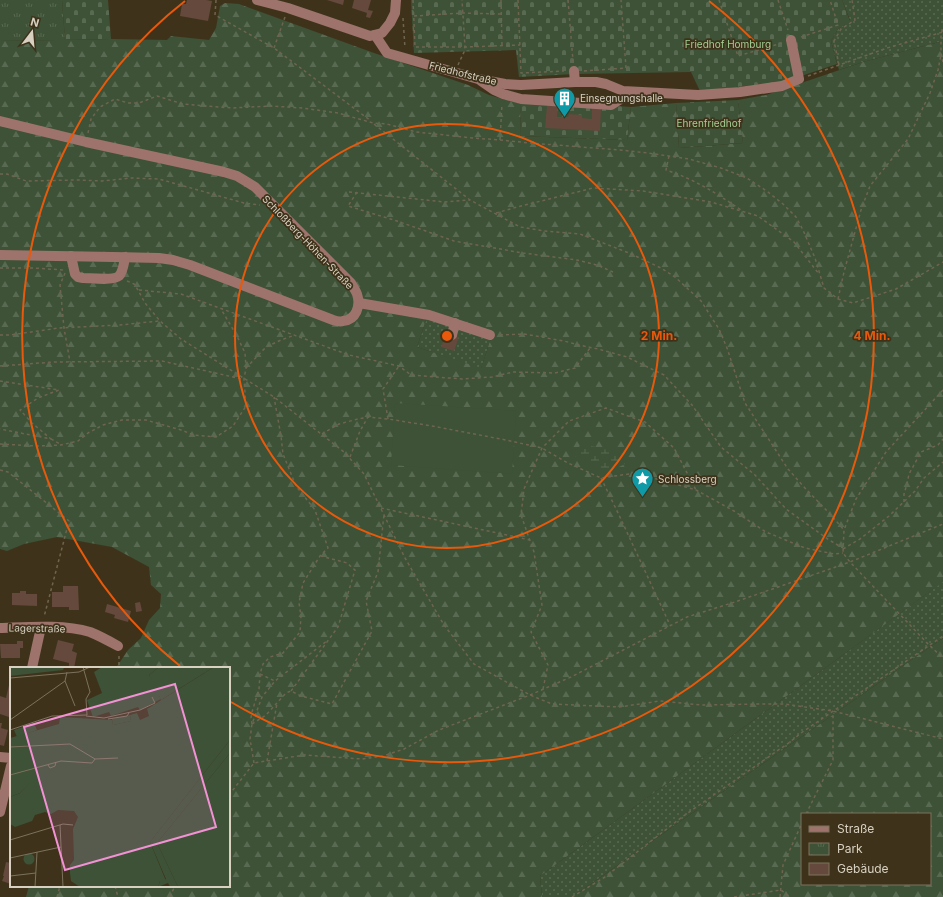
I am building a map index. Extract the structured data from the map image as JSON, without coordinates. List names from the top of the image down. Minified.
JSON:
{"streets":{"street":["Friedhofstraße","Schloßberg-Höhen-Straße","Lagerstraße"]},"parks":["Friedhof Homburg","Ehrenfriedhof"],"places":{"building":["Einsegnungshalle"],"place":["Schlossberg"]},"legend":["Straße","Park","Gebäude"],"north":"top","rings":["2 Min.","4 Min."]}
